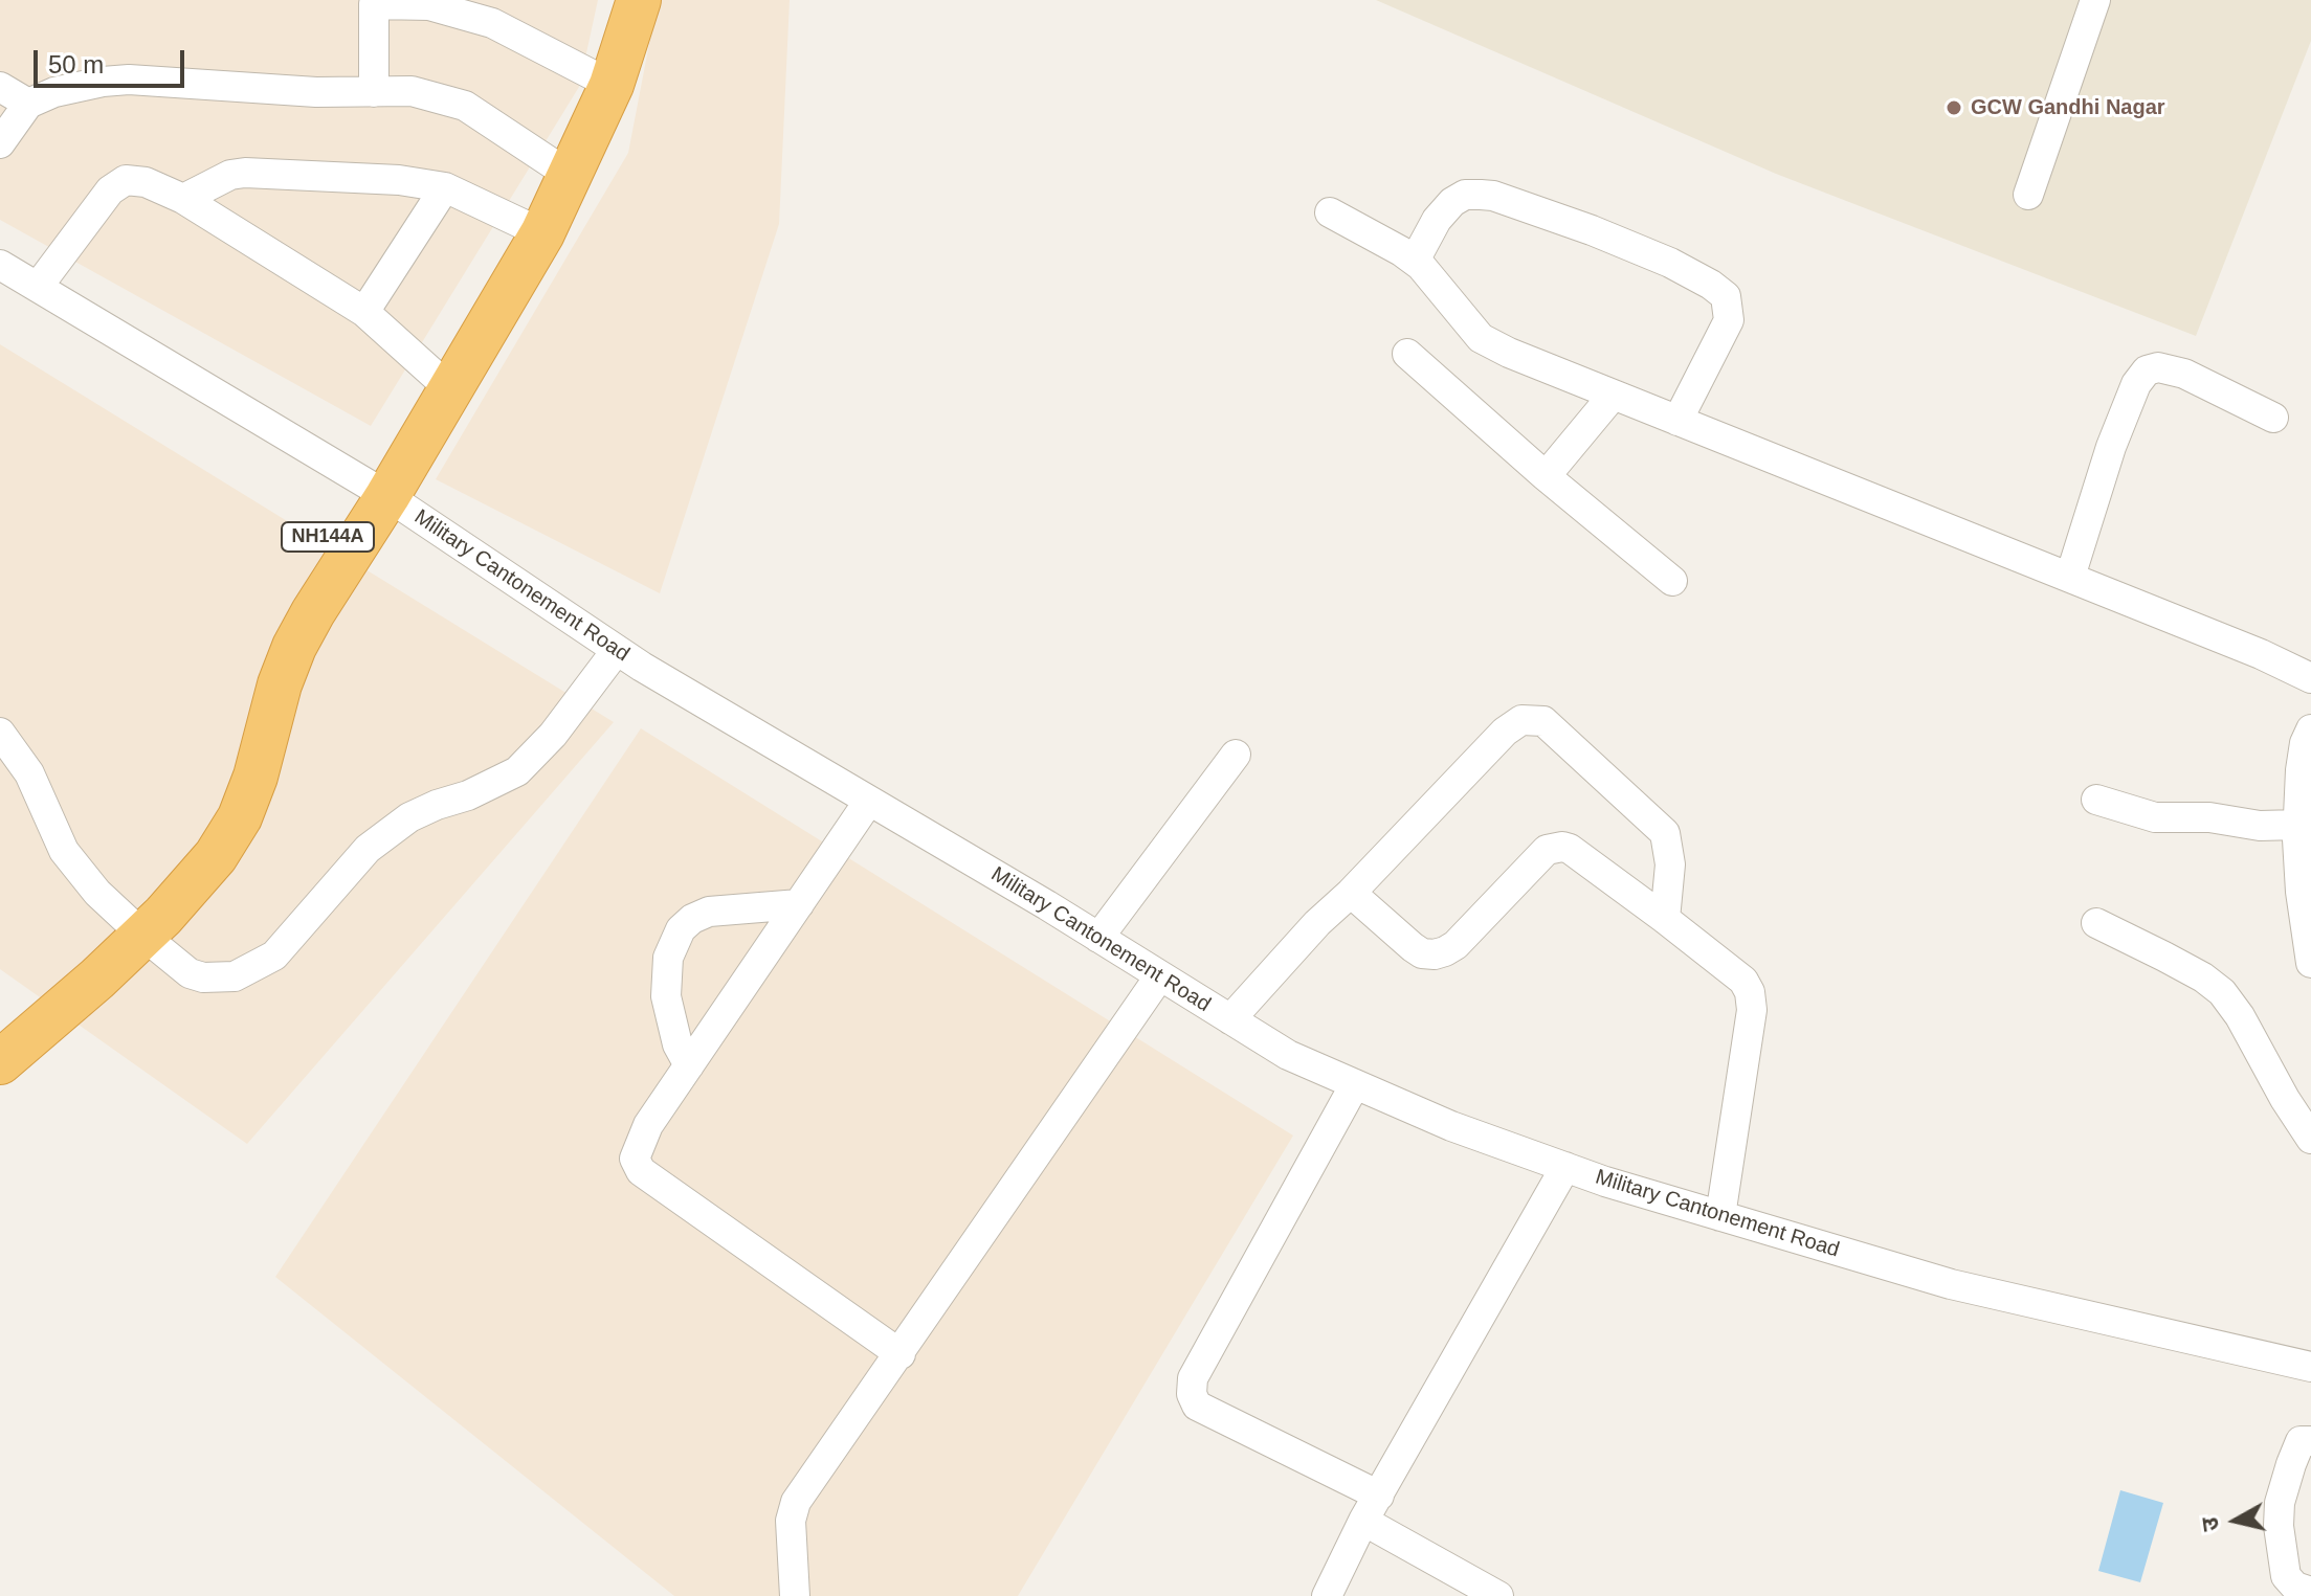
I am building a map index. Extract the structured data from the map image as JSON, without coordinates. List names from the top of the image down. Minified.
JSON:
{"streets":{"highway":["NH144A"],"street":["Military Cantonement Road"]},"crossings":[["NH144A","Military Cantonement Road"]],"places":["GCW Gandhi Nagar"],"scale_bar":"50 m","north":"left"}
